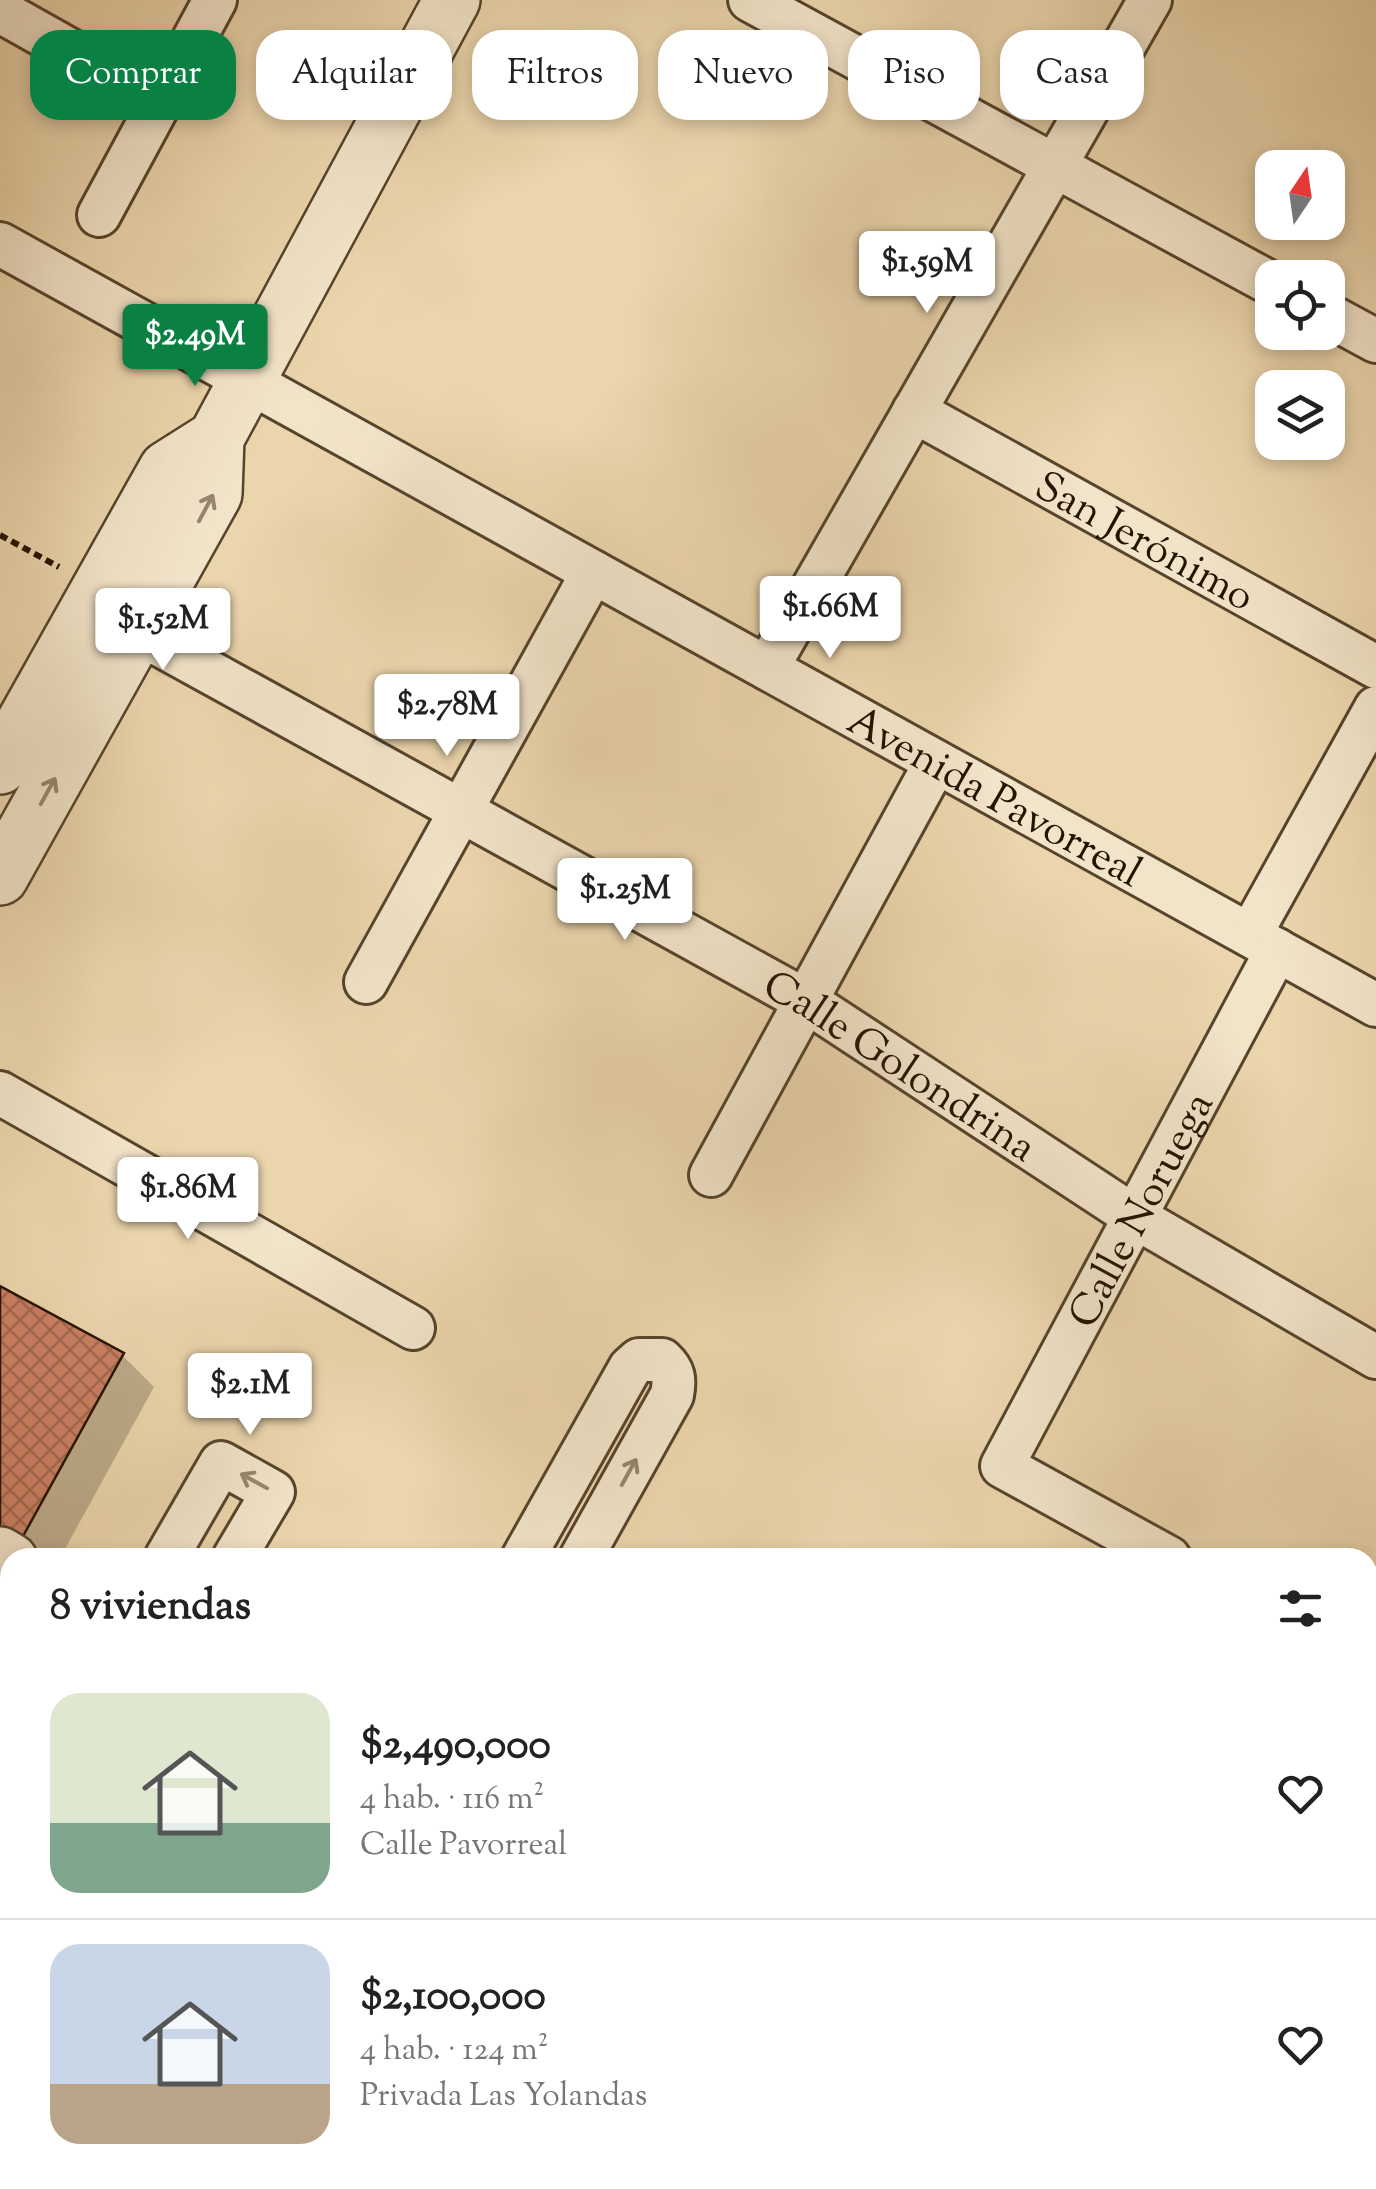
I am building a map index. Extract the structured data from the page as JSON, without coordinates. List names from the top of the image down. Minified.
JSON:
{"streets":{"street":["San Jerónimo","Avenida Pavorreal","Calle Golondrina","Calle Noruega"]},"crossings":[["Avenida Pavorreal","Calle Noruega"],["Calle Golondrina","Calle Noruega"]],"north":"top","page":{"chip":["Comprar","Alquilar","Filtros","Nuevo","Piso","Casa"],"price":["$1.59M","$2.49M","$1.66M","$1.52M","$2.78M","$1.25M","$1.86M","$2.1M"],"heading":"8 viviendas","list":[{"name":"$2,490,000","note":"4 hab. · 116 m² · Calle Pavorreal"},{"name":"$2,100,000","note":"4 hab. · 124 m² · Privada Las Yolandas"}]}}
